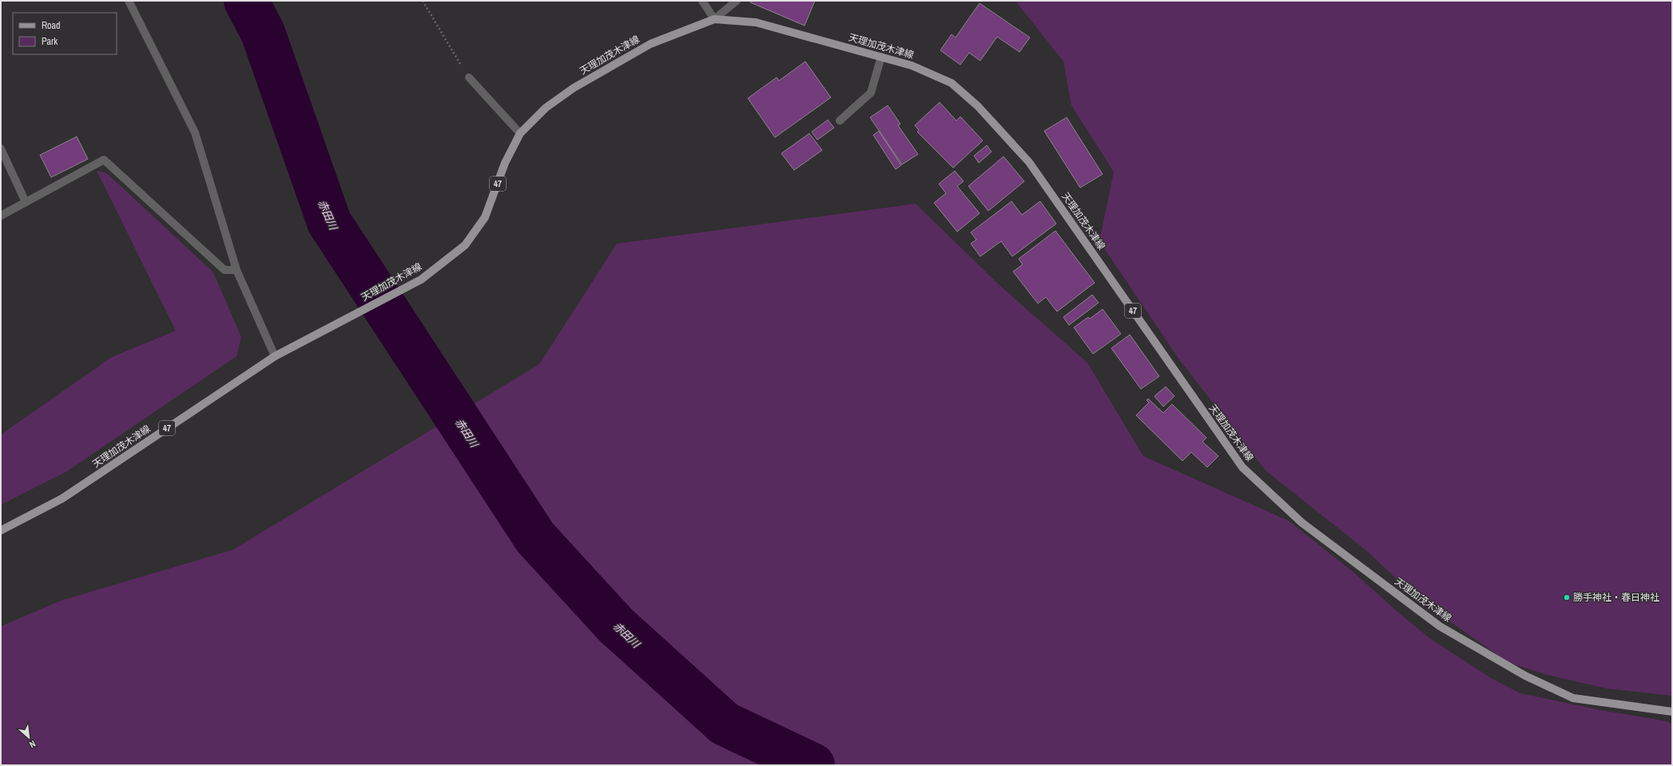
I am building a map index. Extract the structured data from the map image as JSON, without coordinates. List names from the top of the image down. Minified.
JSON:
{"streets":{"main road":["天理加茂木津線","47"]},"water":["赤田川"],"places":["勝手神社・春日神社"],"legend":["Road","Park"],"north":"bottom right"}
